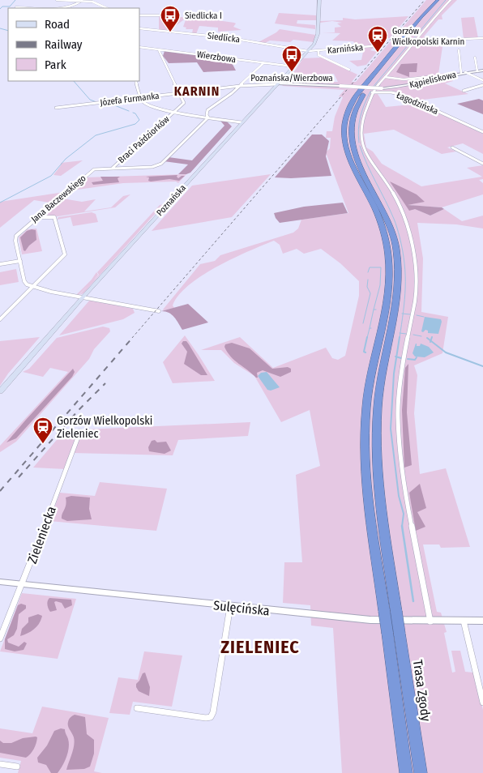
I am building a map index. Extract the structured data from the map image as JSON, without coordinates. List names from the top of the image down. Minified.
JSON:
{"streets":{"highway":["Trasa Zgody"],"main road":["Poznańska"],"street":["Siedlicka","Karnińska","Wierzbowa","Kąpieliskowa","Józefa Furmanka","Łagodzińska","Braci Paździorków","Jana Baczewskiego","Zieleniecka","Sulęcińska"]},"crossings":[["Siedlicka","Karnińska"],["Siedlicka","Poznańska"],["Karnińska","Poznańska"],["Wierzbowa","Poznańska"],["Kąpieliskowa","Józefa Furmanka"],["Kąpieliskowa","Poznańska"],["Józefa Furmanka","Jana Baczewskiego"],["Józefa Furmanka","Poznańska"],["Braci Paździorków","Jana Baczewskiego"],["Zieleniecka","Sulęcińska"]],"districts":["KARNIN","ZIELENIEC"],"places":{"bus stop":["Siedlicka I","Poznańska/Wierzbowa"],"station":["Gorzów Wielkopolski Karnin","Gorzów Wielkopolski Zieleniec"]},"legend":["Road","Railway","Park"]}
